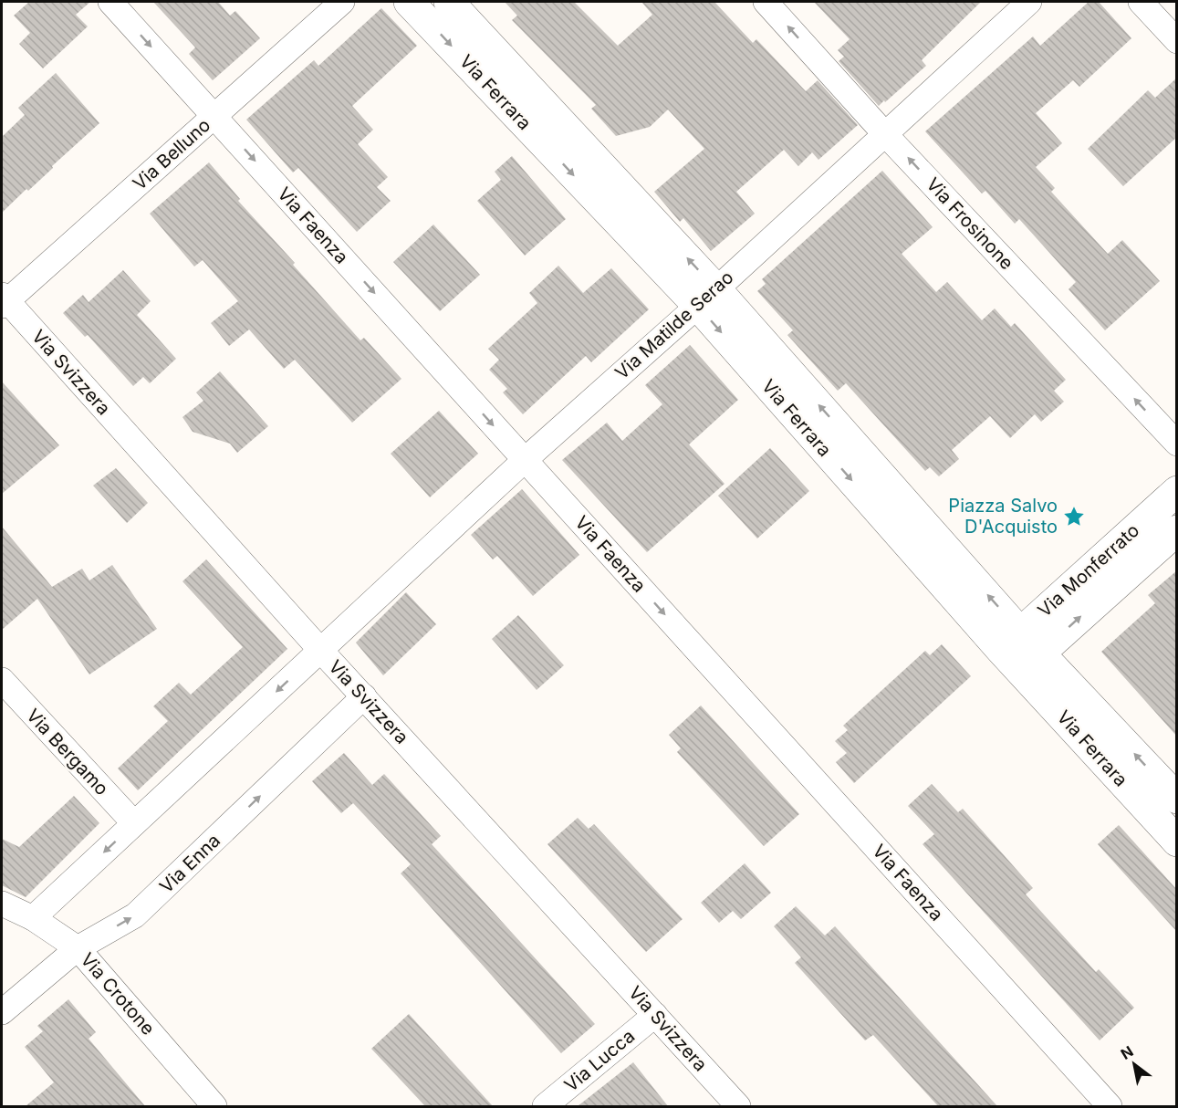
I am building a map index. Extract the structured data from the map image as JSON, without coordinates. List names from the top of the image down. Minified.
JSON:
{"streets":{"street":["Via Ferrara","Via Belluno","Via Frosinone","Via Faenza","Via Matilde Serao","Via Svizzera","Via Monferrato","Via Bergamo","Via Enna","Via Crotone","Via Lucca"]},"crossings":[["Via Ferrara","Via Matilde Serao"],["Via Ferrara","Via Monferrato"],["Via Belluno","Via Faenza"],["Via Belluno","Via Svizzera"],["Via Frosinone","Via Matilde Serao"],["Via Faenza","Via Matilde Serao"],["Via Matilde Serao","Via Svizzera"],["Via Svizzera","Via Enna"],["Via Svizzera","Via Lucca"],["Via Enna","Via Crotone"]],"one_way":["Via Frosinone","Via Faenza"],"places":{"place":["Piazza Salvo D'Acquisto"]},"north":"top left"}
